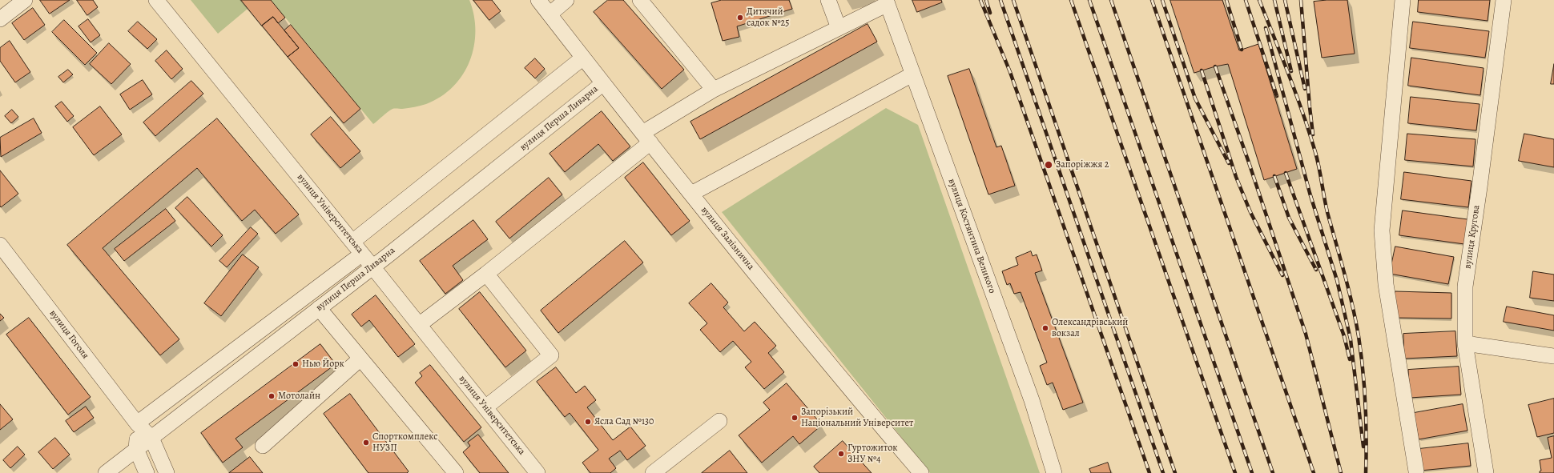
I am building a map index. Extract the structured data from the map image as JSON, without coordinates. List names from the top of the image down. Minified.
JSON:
{"streets":{"street":["вулиця Перша Ливарна","вулиця Університетська","вулиця Костянтина Великого","вулиця Кругова","вулиця Залізнична","вулиця Гоголя"]},"crossings":[["вулиця Перша Ливарна","вулиця Університетська"],["вулиця Перша Ливарна","вулиця Залізнична"],["вулиця Перша Ливарна","вулиця Гоголя"]],"places":["Дитячий садок №25","Запоріжжя 2","Олександрівський вокзал","Нью Йорк","Мотолайн","Запорізький Національний Університет","Ясла Сад №130","Спорткомплекс НУЗП","Гуртожиток ЗНУ №4"]}
